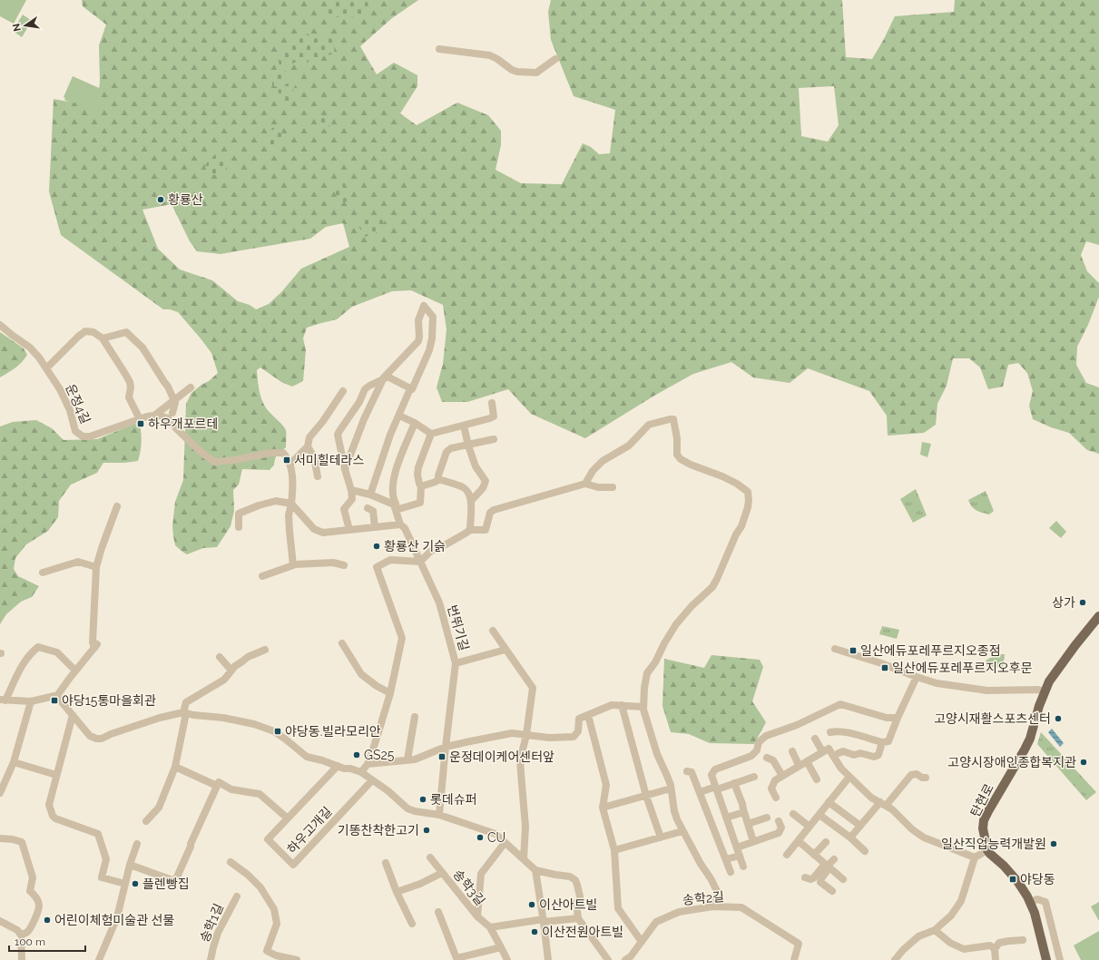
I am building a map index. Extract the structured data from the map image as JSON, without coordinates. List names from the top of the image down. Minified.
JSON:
{"streets":{"main road":["탄현로"],"street":["운정4길","번뛰기길","하우고개길","송학3길","송학2길","송학1길"]},"places":{"other":["황룡산","황룡산 기슭","상가","고양시재활스포츠센터","GS25","고양시장애인종합복지관","롯데슈퍼","기똥찬착한고기","CU","일산직업능력개발원","플렌빵집","이산아트빌","어린이체험미술관 선물","이산전원아트빌"],"transit":["하우개포르테","서미힐테라스","일산에듀포레푸르지오종점","일산에듀포레푸르지오후문","야당15통마을회관","야당동.빌라모리안","운정데이케어센터앞","야당동"]},"scale_bar":"100 m","north":"left"}
